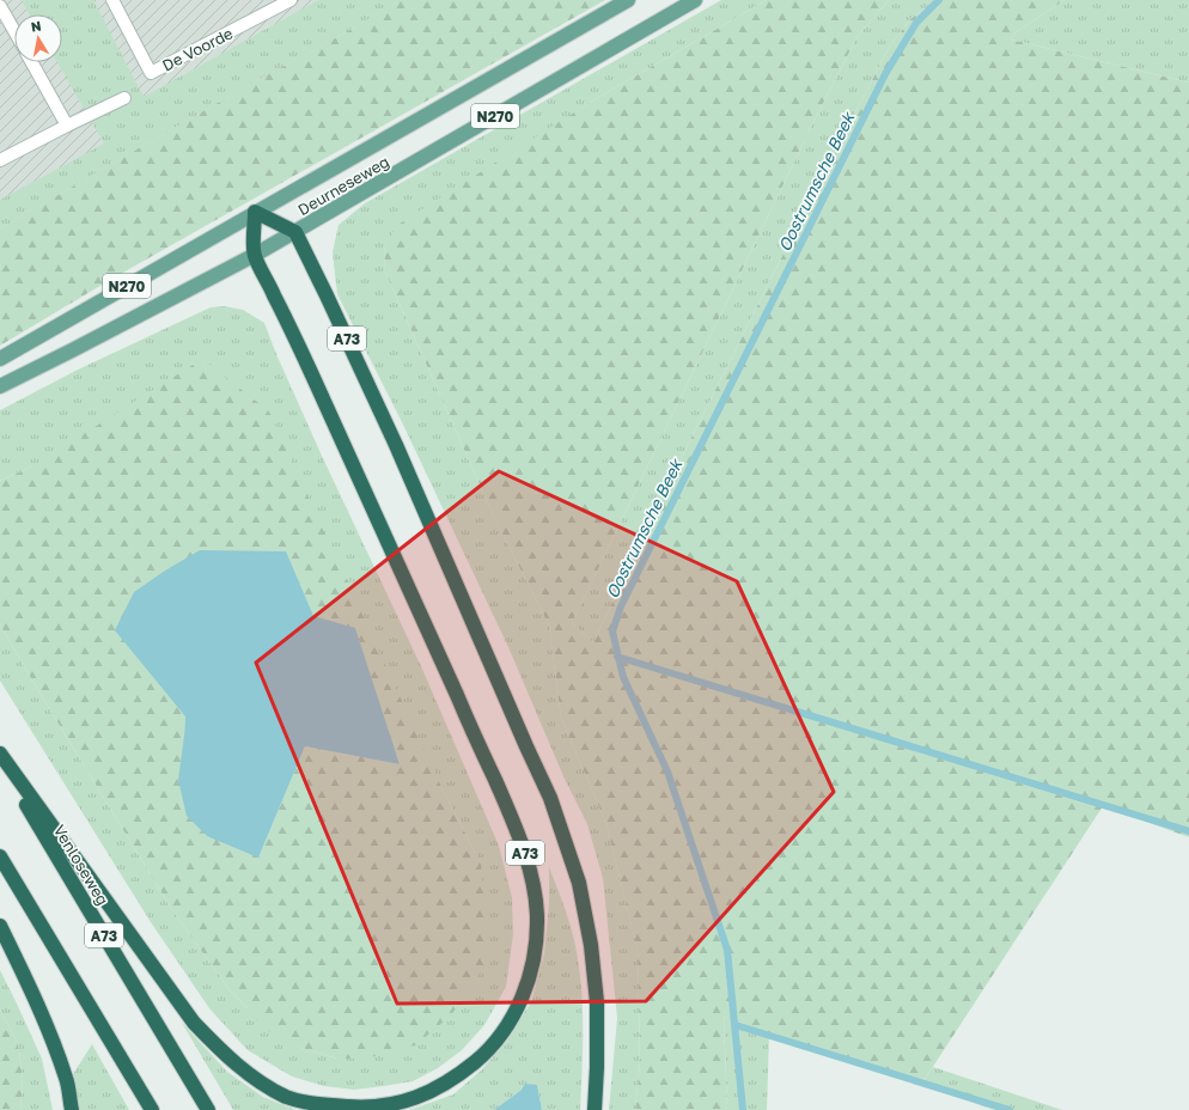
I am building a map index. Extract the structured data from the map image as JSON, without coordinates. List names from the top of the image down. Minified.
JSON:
{"streets":{"highway":["A73","Venloseweg"],"main road":["N270","Deurneseweg"],"lane":["De Voorde"]},"crossings":[["Deurneseweg","A73"]],"water":["Oostrumsche Beek"],"north":"top"}
